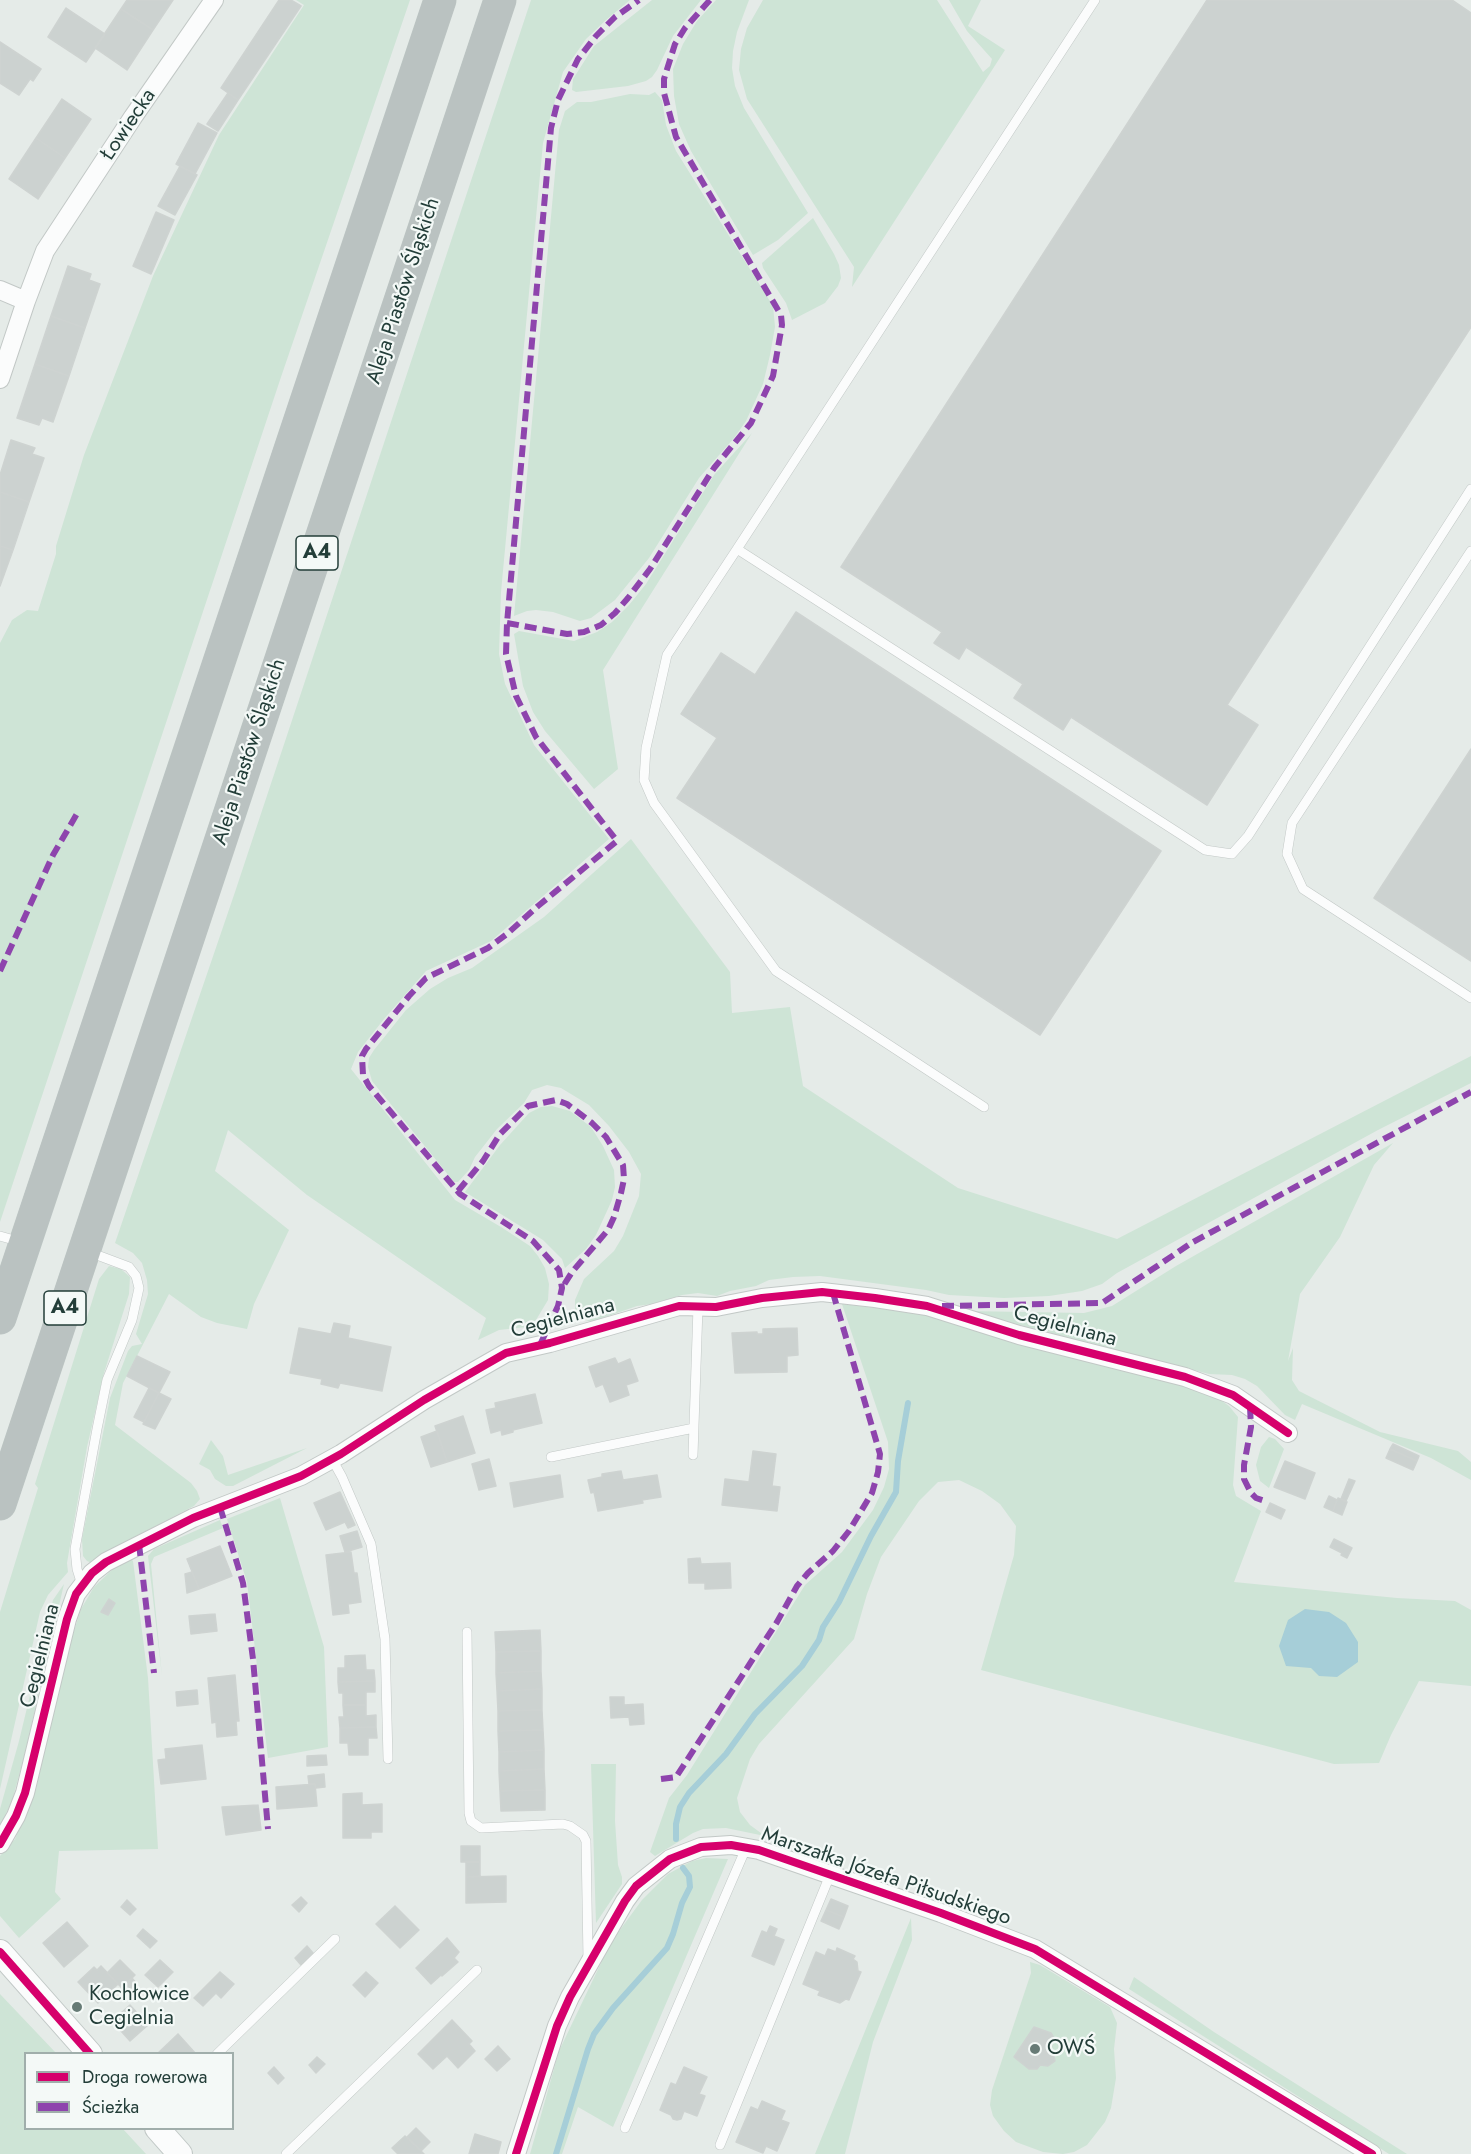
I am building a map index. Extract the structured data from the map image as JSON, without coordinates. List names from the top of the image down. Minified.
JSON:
{"streets":{"highway":["Aleja Piastów Śląskich","A4"],"street":["Łowiecka","Cegielniana","Marszałka Józefa Piłsudskiego"]},"places":["Kochłowice Cegielnia","OWŚ"],"legend":["Droga rowerowa","Ścieżka"]}
